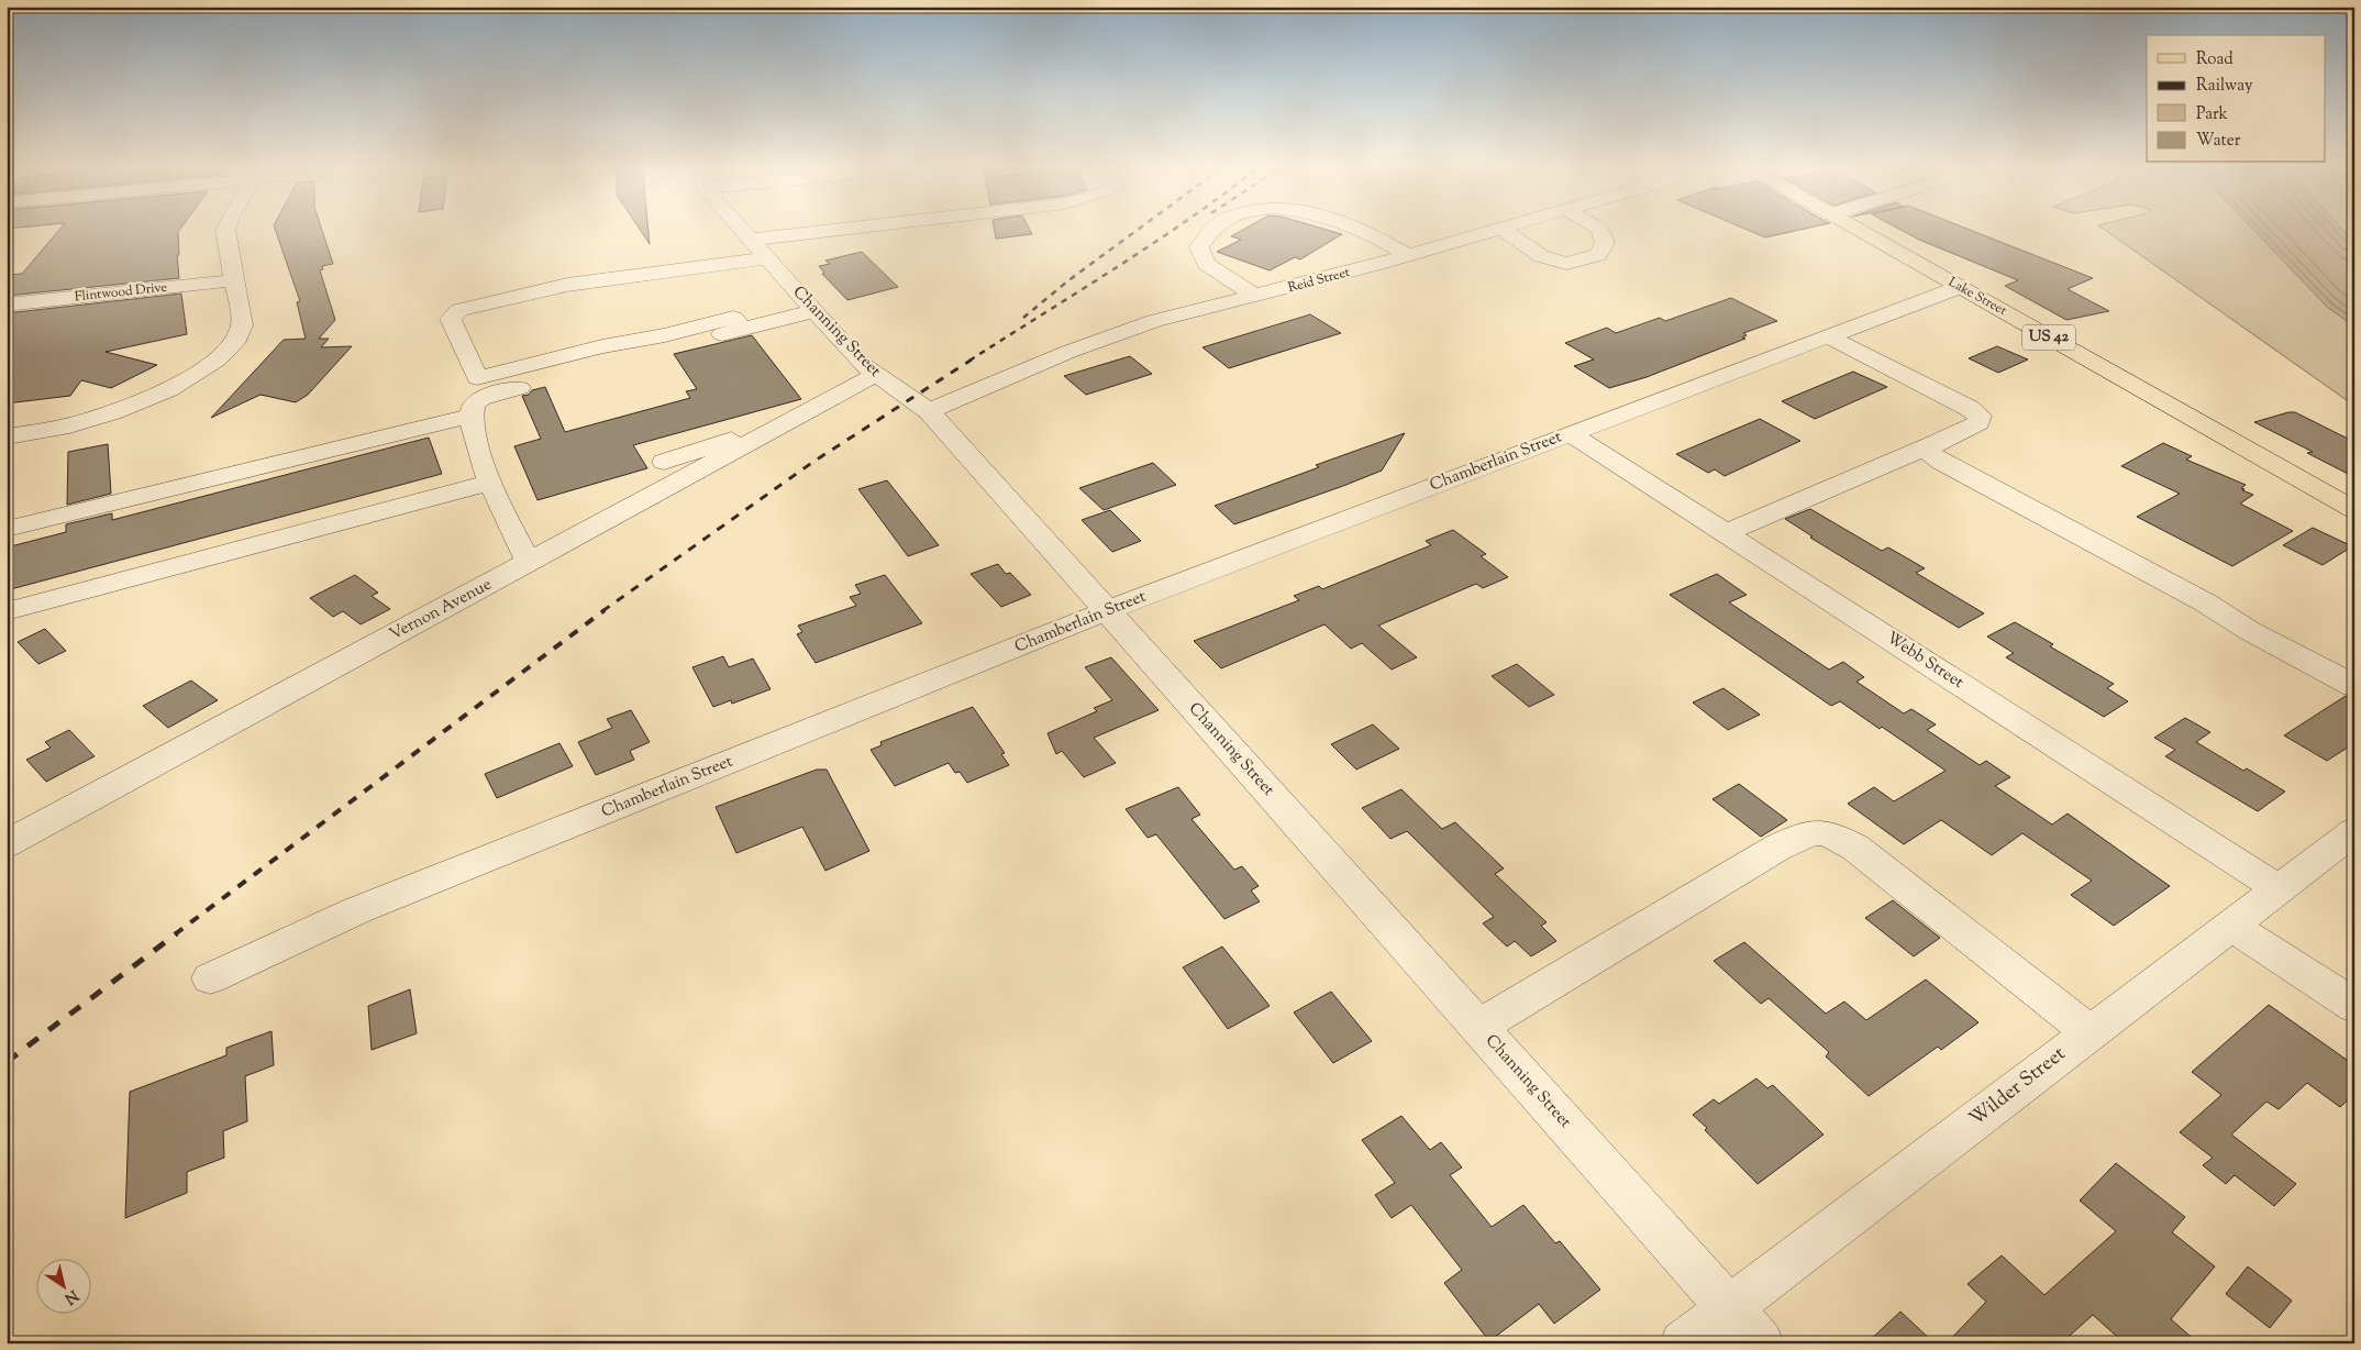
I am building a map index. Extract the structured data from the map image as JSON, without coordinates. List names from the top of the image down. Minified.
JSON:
{"streets":{"main road":["Lake Street","US 42"],"street":["Reid Street","Flintwood Drive","Channing Street","Chamberlain Street","Vernon Avenue","Webb Street","Wilder Street"]},"crossings":[["Reid Street","Channing Street"],["Lake Street","Chamberlain Street"],["Channing Street","Chamberlain Street"],["Channing Street","Vernon Avenue"],["Channing Street","Wilder Street"],["Chamberlain Street","Webb Street"],["Webb Street","Wilder Street"]],"legend":["Road","Railway","Park","Water"],"north":"bottom right"}
